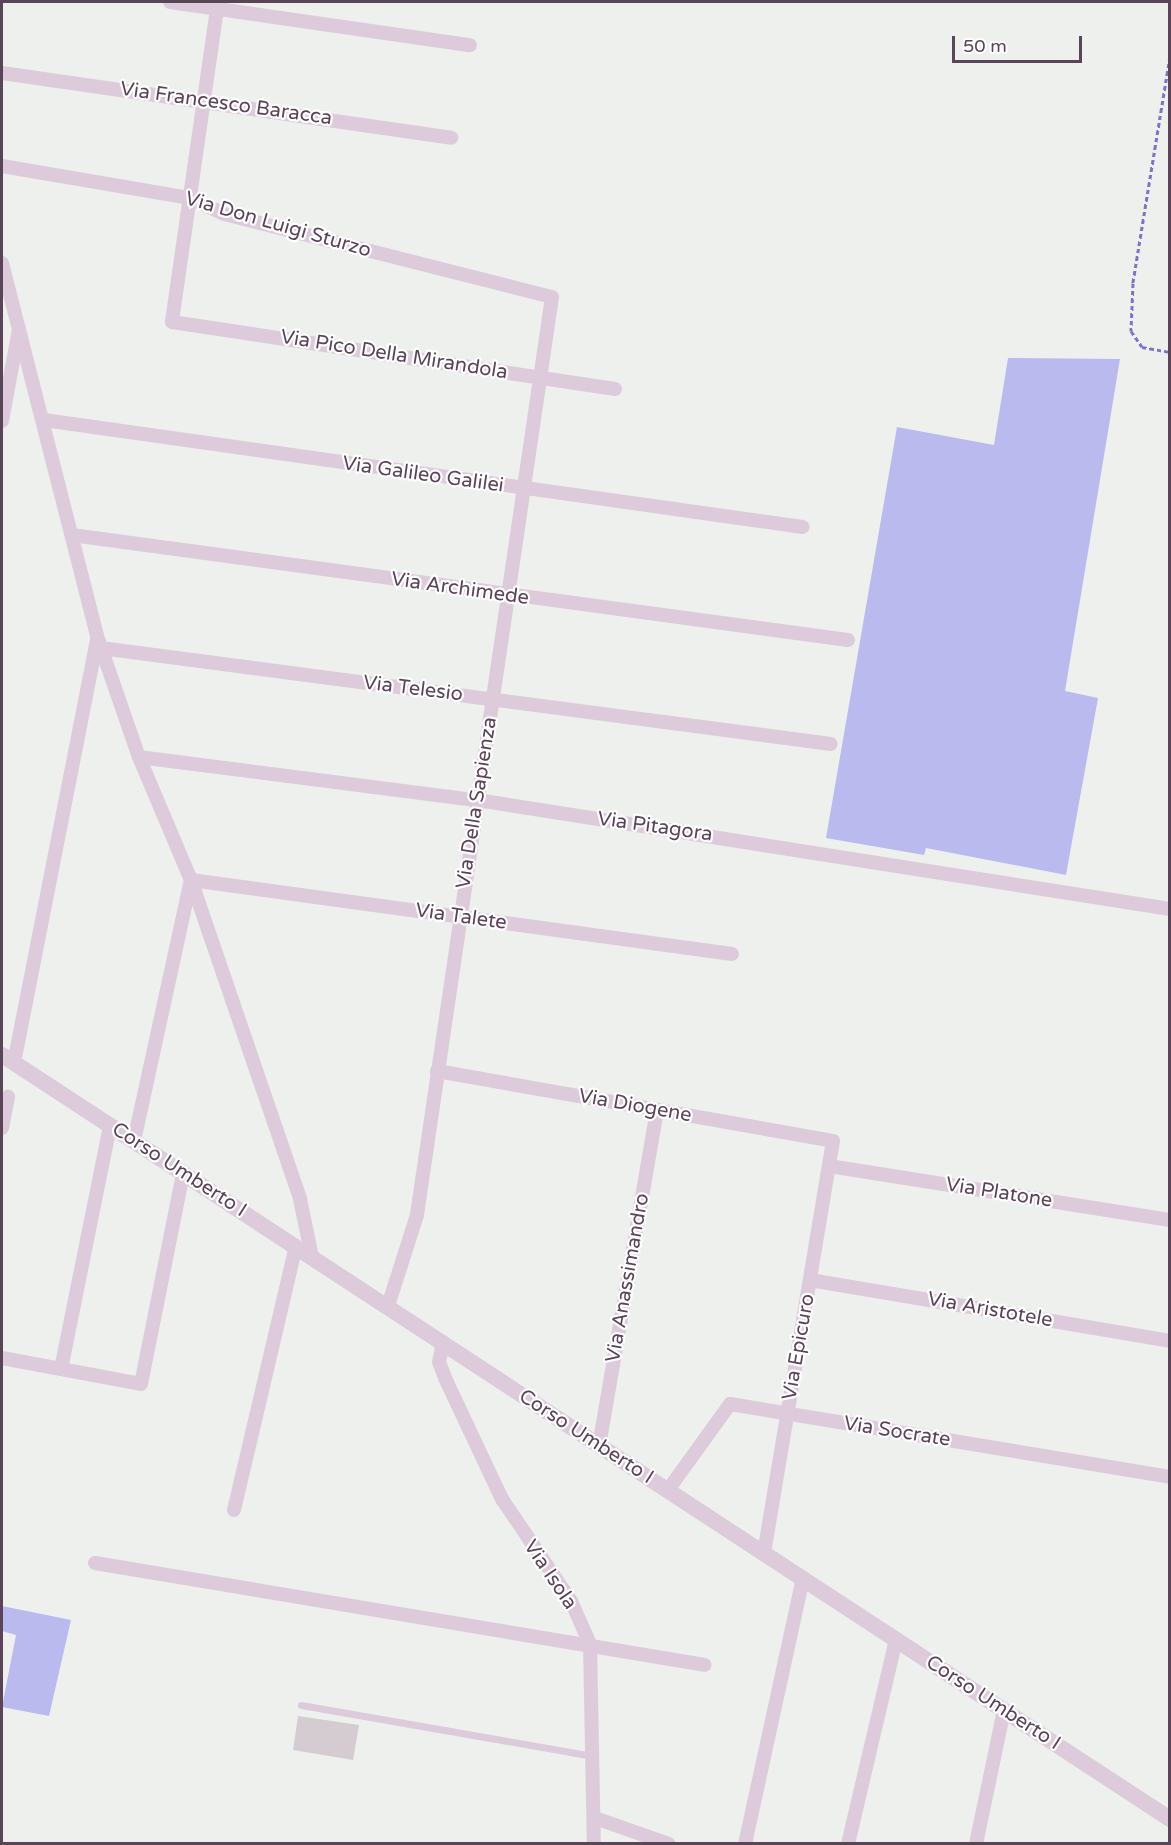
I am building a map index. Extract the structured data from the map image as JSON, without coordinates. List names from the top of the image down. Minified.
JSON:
{"streets":{"street":["Via Francesco Baracca","Via Don Luigi Sturzo","Via Pico Della Mirandola","Via Galileo Galilei","Via Archimede","Via Telesio","Via Della Sapienza","Via Pitagora","Via Talete","Via Diogene","Corso Umberto I","Via Platone","Via Anassimandro","Via Aristotele","Via Epicuro","Via Socrate","Via Isola"]},"crossings":[["Via Don Luigi Sturzo","Via Pico Della Mirandola"],["Via Don Luigi Sturzo","Via Della Sapienza"],["Via Pico Della Mirandola","Via Della Sapienza"],["Via Galileo Galilei","Via Della Sapienza"],["Via Archimede","Via Della Sapienza"],["Via Telesio","Via Della Sapienza"],["Via Della Sapienza","Via Pitagora"],["Via Della Sapienza","Via Talete"],["Via Della Sapienza","Via Diogene"],["Via Della Sapienza","Corso Umberto I"],["Via Diogene","Via Anassimandro"],["Via Diogene","Via Epicuro"],["Corso Umberto I","Via Anassimandro"],["Corso Umberto I","Via Epicuro"],["Corso Umberto I","Via Socrate"],["Corso Umberto I","Via Isola"],["Via Platone","Via Epicuro"],["Via Aristotele","Via Epicuro"],["Via Epicuro","Via Socrate"]],"scale_bar":"50 m"}
